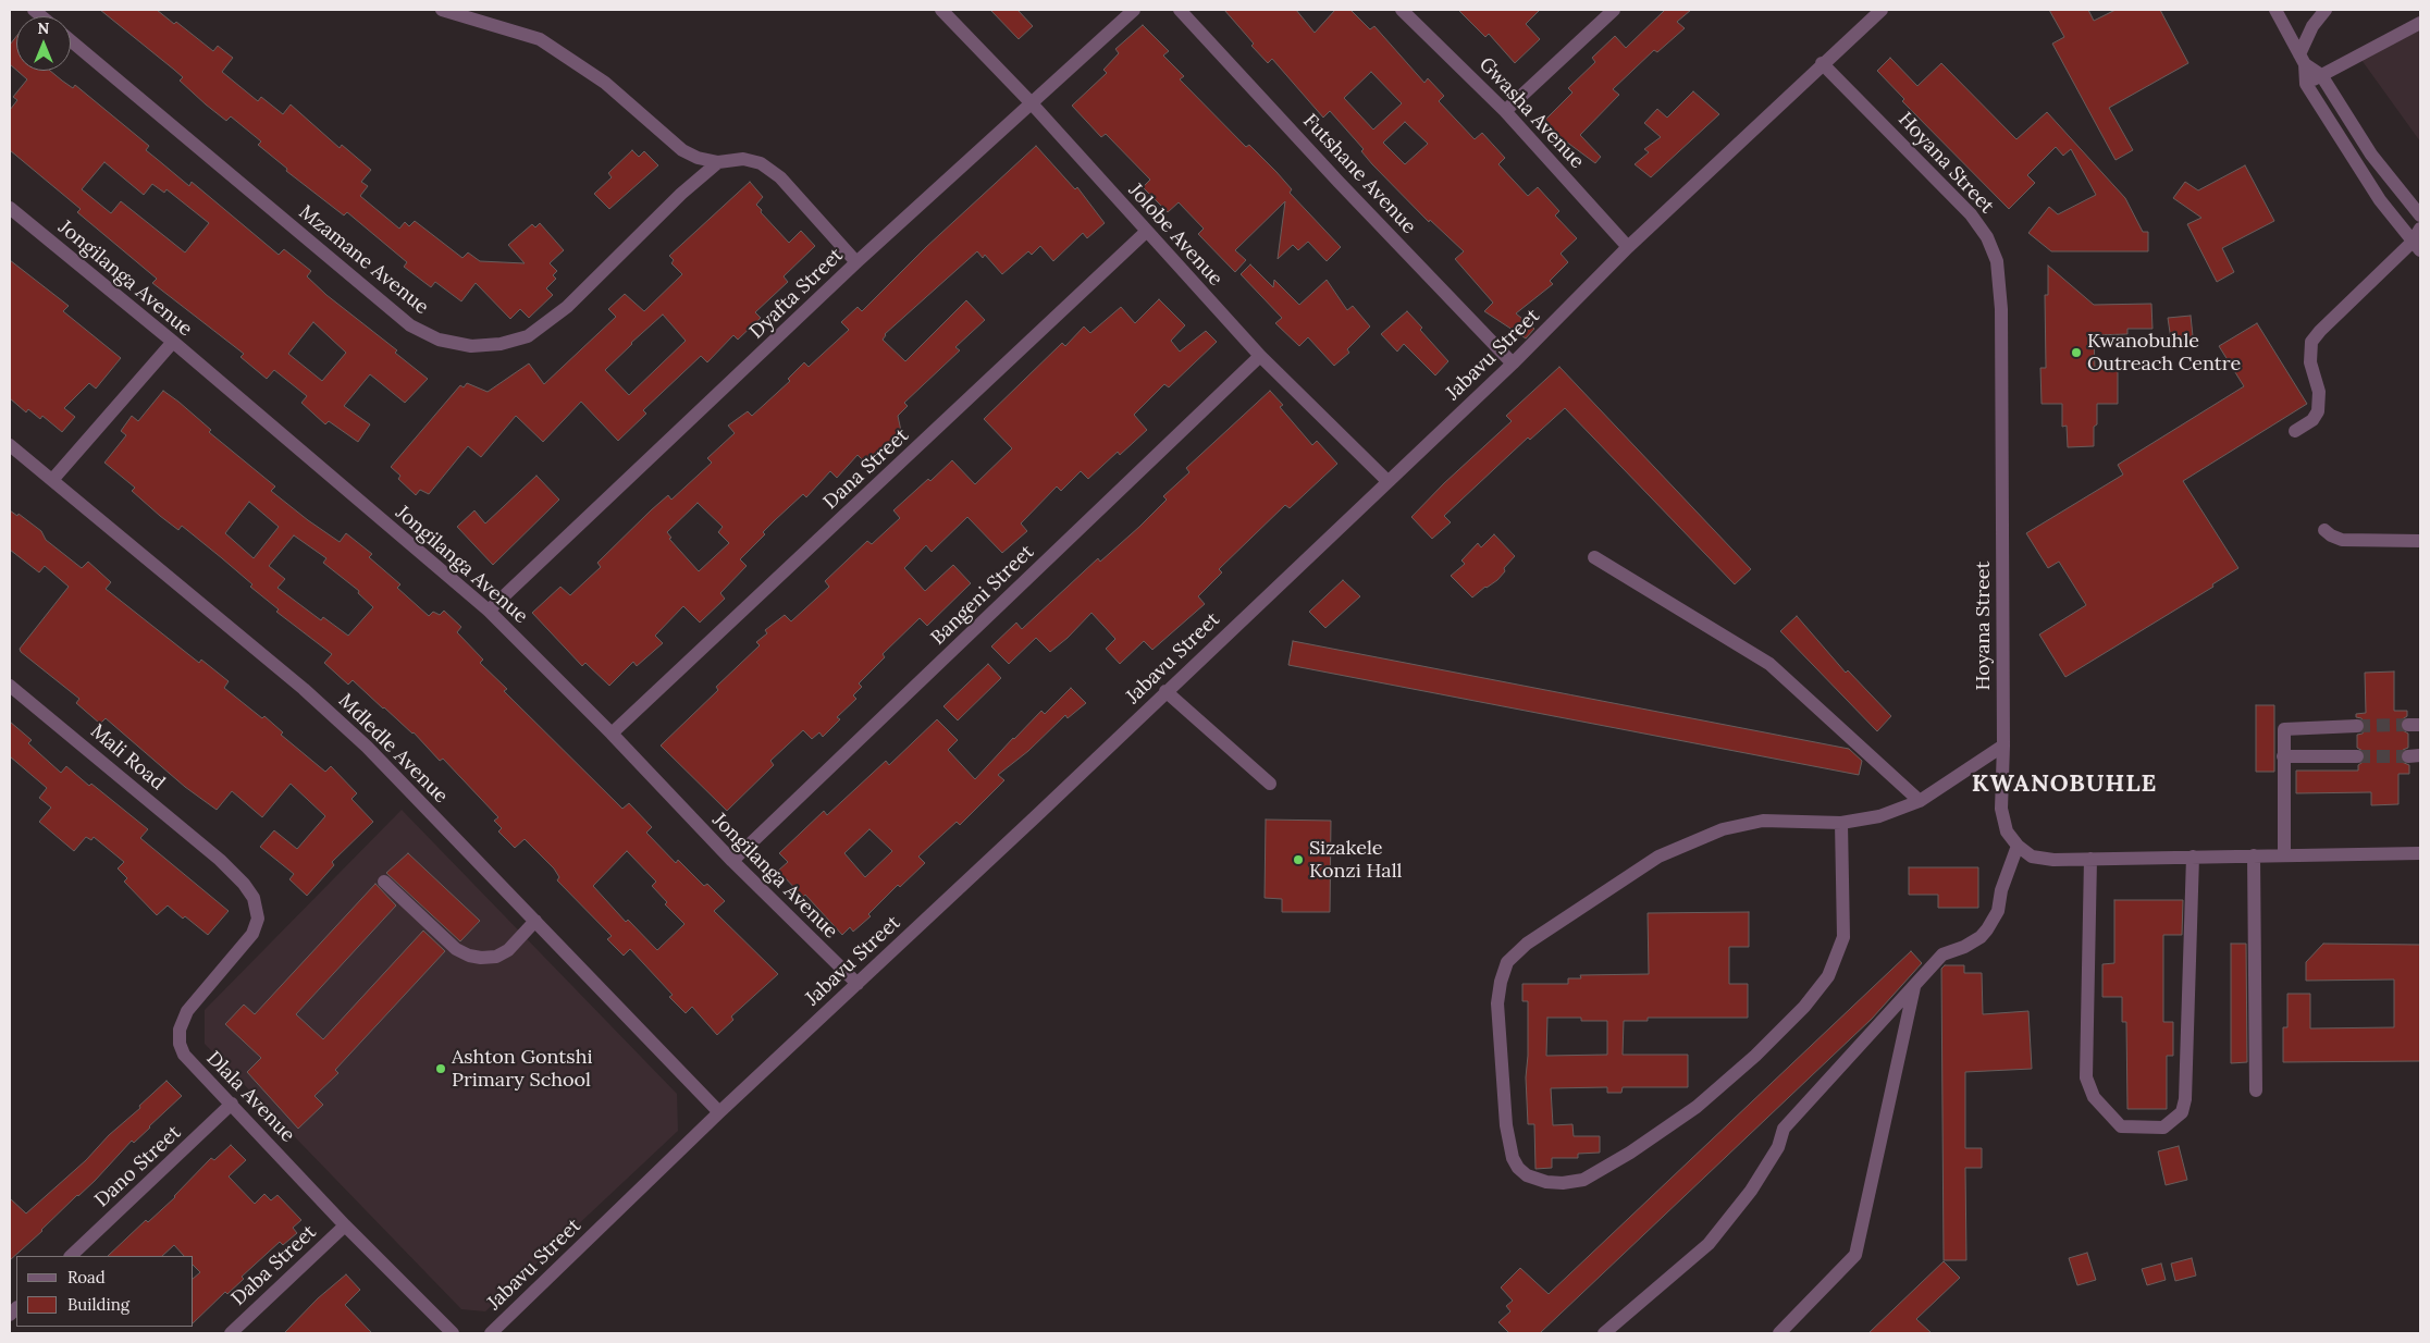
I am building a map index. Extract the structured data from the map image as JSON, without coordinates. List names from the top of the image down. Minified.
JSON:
{"streets":{"street":["Gwasha Avenue","Hoyana Street","Futshane Avenue","Jolobe Avenue","Mzamane Avenue","Jongilanga Avenue","Dyafta Street","Jabavu Street","Dana Street","Bangeni Street","Mdledle Avenue","Mali Road","Dlala Avenue","Dano Street","Daba Street"]},"crossings":[["Gwasha Avenue","Jabavu Street"],["Hoyana Street","Jabavu Street"],["Futshane Avenue","Jabavu Street"],["Jolobe Avenue","Dyafta Street"],["Jolobe Avenue","Jabavu Street"],["Jolobe Avenue","Dana Street"],["Jolobe Avenue","Bangeni Street"],["Jongilanga Avenue","Dyafta Street"],["Jongilanga Avenue","Jabavu Street"],["Jongilanga Avenue","Dana Street"],["Jongilanga Avenue","Bangeni Street"],["Jabavu Street","Mdledle Avenue"],["Mali Road","Dlala Avenue"],["Dlala Avenue","Dano Street"],["Dlala Avenue","Daba Street"]],"districts":["KWANOBUHLE"],"places":["Kwanobuhle Outreach Centre","Sizakele Konzi Hall","Ashton Gontshi Primary School"],"legend":["Road","Building"],"north":"top"}
